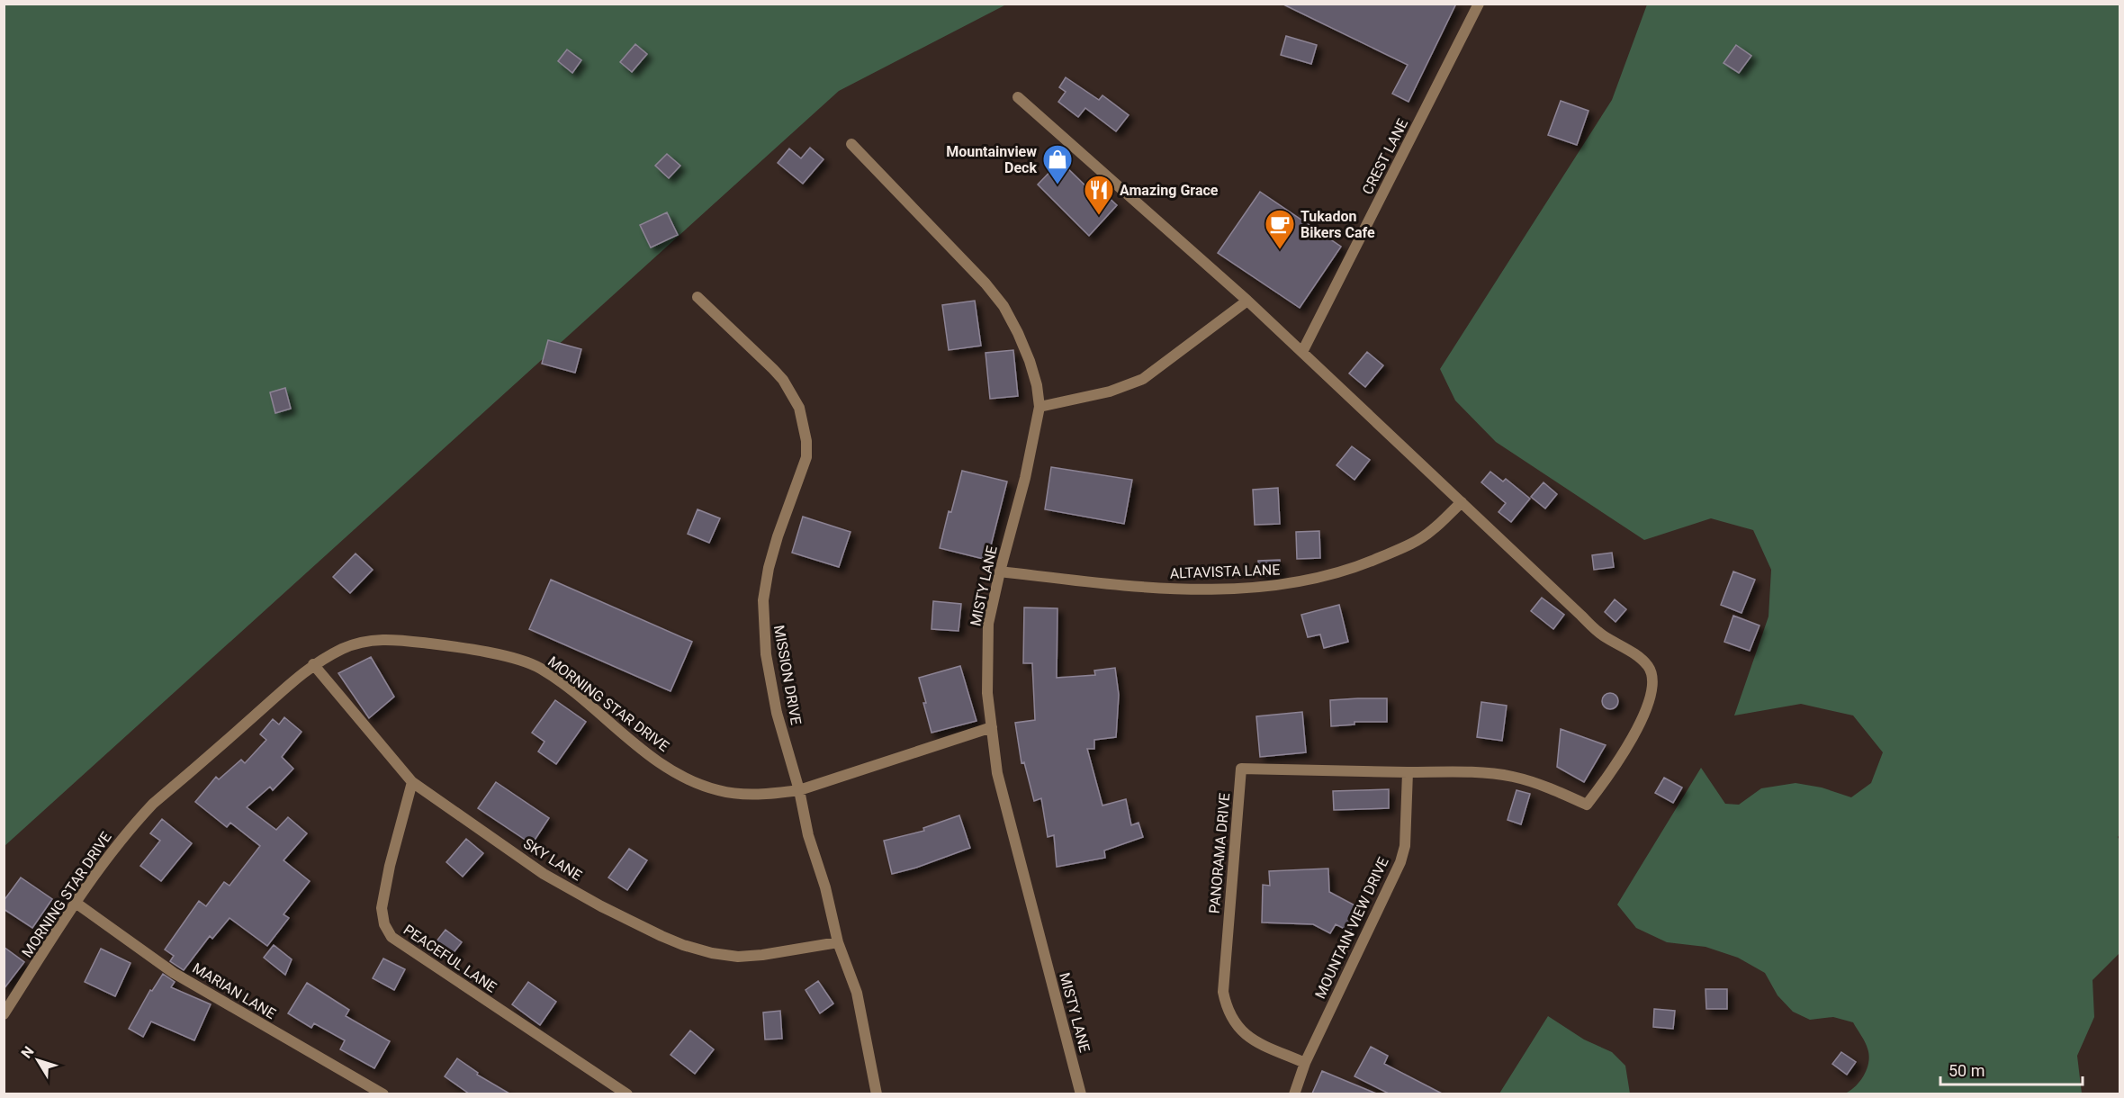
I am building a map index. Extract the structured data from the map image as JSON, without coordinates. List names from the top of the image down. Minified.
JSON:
{"streets":{"street":["CREST LANE","ALTAVISTA LANE","MISTY LANE","MISSION DRIVE","MORNING STAR DRIVE","PANORAMA DRIVE","SKY LANE","MOUNTAIN VIEW DRIVE","PEACEFUL LANE","MARIAN LANE"]},"crossings":[["ALTAVISTA LANE","MISTY LANE"],["MISTY LANE","MORNING STAR DRIVE"],["MISSION DRIVE","MORNING STAR DRIVE"],["MISSION DRIVE","SKY LANE"],["MORNING STAR DRIVE","SKY LANE"],["MORNING STAR DRIVE","MARIAN LANE"],["PANORAMA DRIVE","MOUNTAIN VIEW DRIVE"],["SKY LANE","PEACEFUL LANE"]],"places":{"shop":["Mountainview Deck"],"restaurant":["Amazing Grace"],"cafe":["Tukadon Bikers Cafe"]},"scale_bar":"50 m","north":"top left"}
